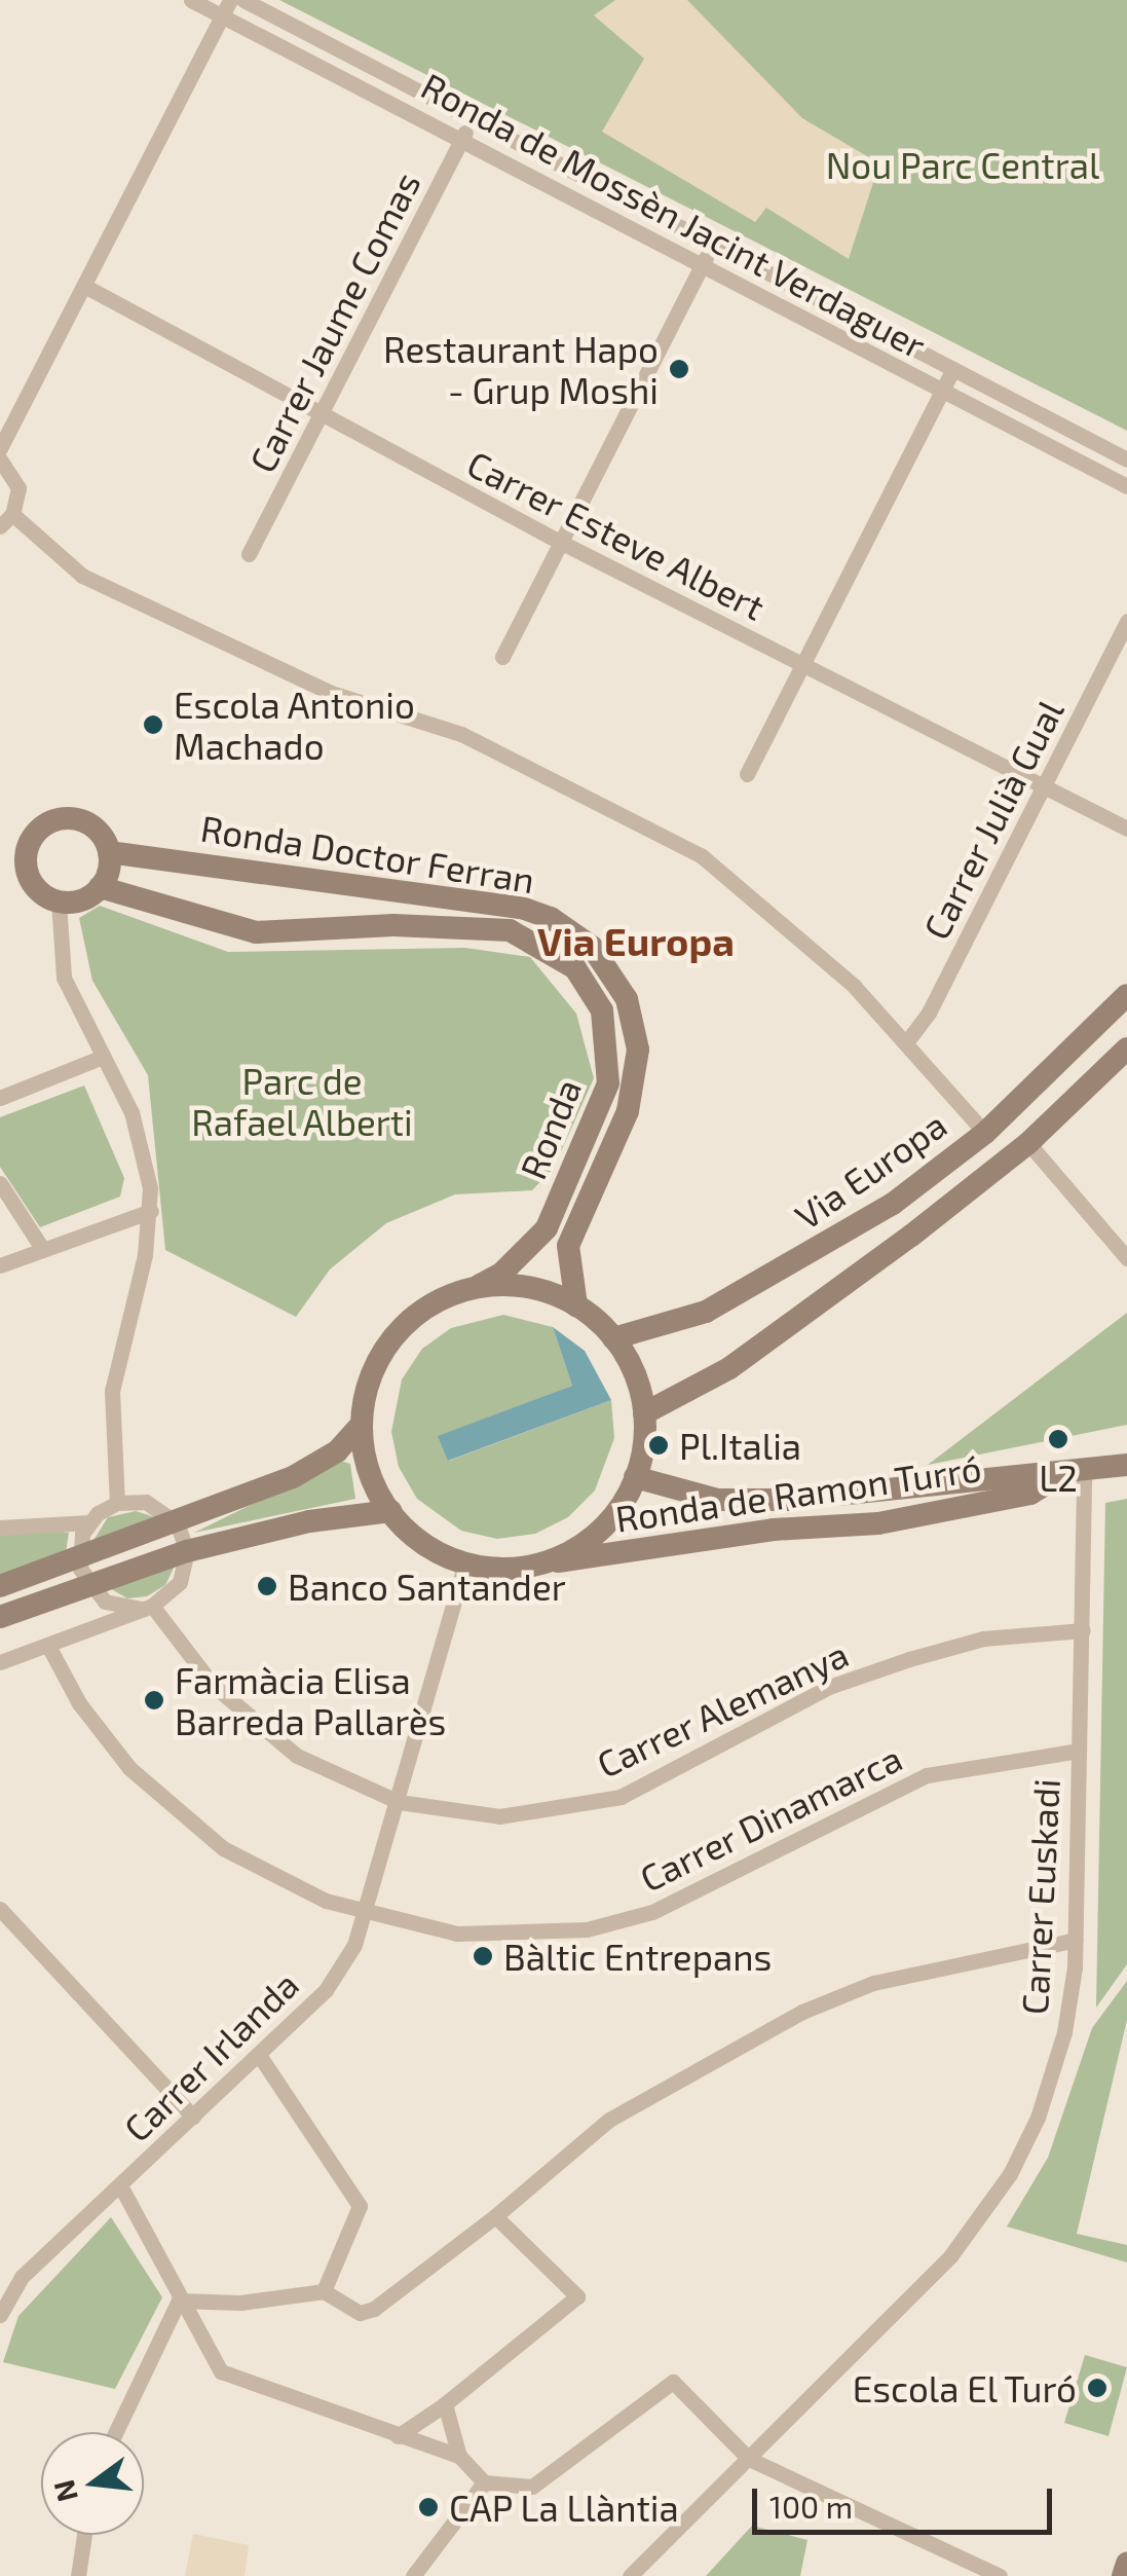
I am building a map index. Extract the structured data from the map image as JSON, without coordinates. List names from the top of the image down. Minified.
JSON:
{"streets":{"street":["Ronda de Mossèn Jacint Verdaguer","Carrer Jaume Comas","Carrer Esteve Albert","Carrer Julià Gual","Ronda Doctor Ferran","Ronda","Via Europa","Ronda de Ramon Turró","Carrer Alemanya","Carrer Dinamarca","Carrer Euskadi","Carrer Irlanda"]},"crossings":[["Ronda de Mossèn Jacint Verdaguer","Carrer Jaume Comas"],["Carrer Jaume Comas","Carrer Esteve Albert"],["Carrer Esteve Albert","Carrer Julià Gual"],["Ronda Doctor Ferran","Ronda"],["Ronda Doctor Ferran","Via Europa"],["Ronda Doctor Ferran","Ronda de Ramon Turró"],["Ronda Doctor Ferran","Carrer Irlanda"],["Ronda","Via Europa"],["Ronda","Ronda de Ramon Turró"],["Ronda","Carrer Irlanda"],["Via Europa","Ronda de Ramon Turró"],["Via Europa","Carrer Irlanda"],["Ronda de Ramon Turró","Carrer Euskadi"],["Ronda de Ramon Turró","Carrer Irlanda"],["Carrer Alemanya","Carrer Euskadi"],["Carrer Alemanya","Carrer Irlanda"],["Carrer Dinamarca","Carrer Euskadi"],["Carrer Dinamarca","Carrer Irlanda"]],"districts":["Via Europa"],"parks":["Nou Parc Central","Parc de Rafael Alberti"],"places":["Restaurant Hapo - Grup Moshi","Escola Antonio Machado","L2","Pl.Italia","Banco Santander","Farmàcia Elisa Barreda Pallarès","Bàltic Entrepans","Escola El Turó","CAP La Llàntia"],"scale_bar":"100 m","north":"left"}
